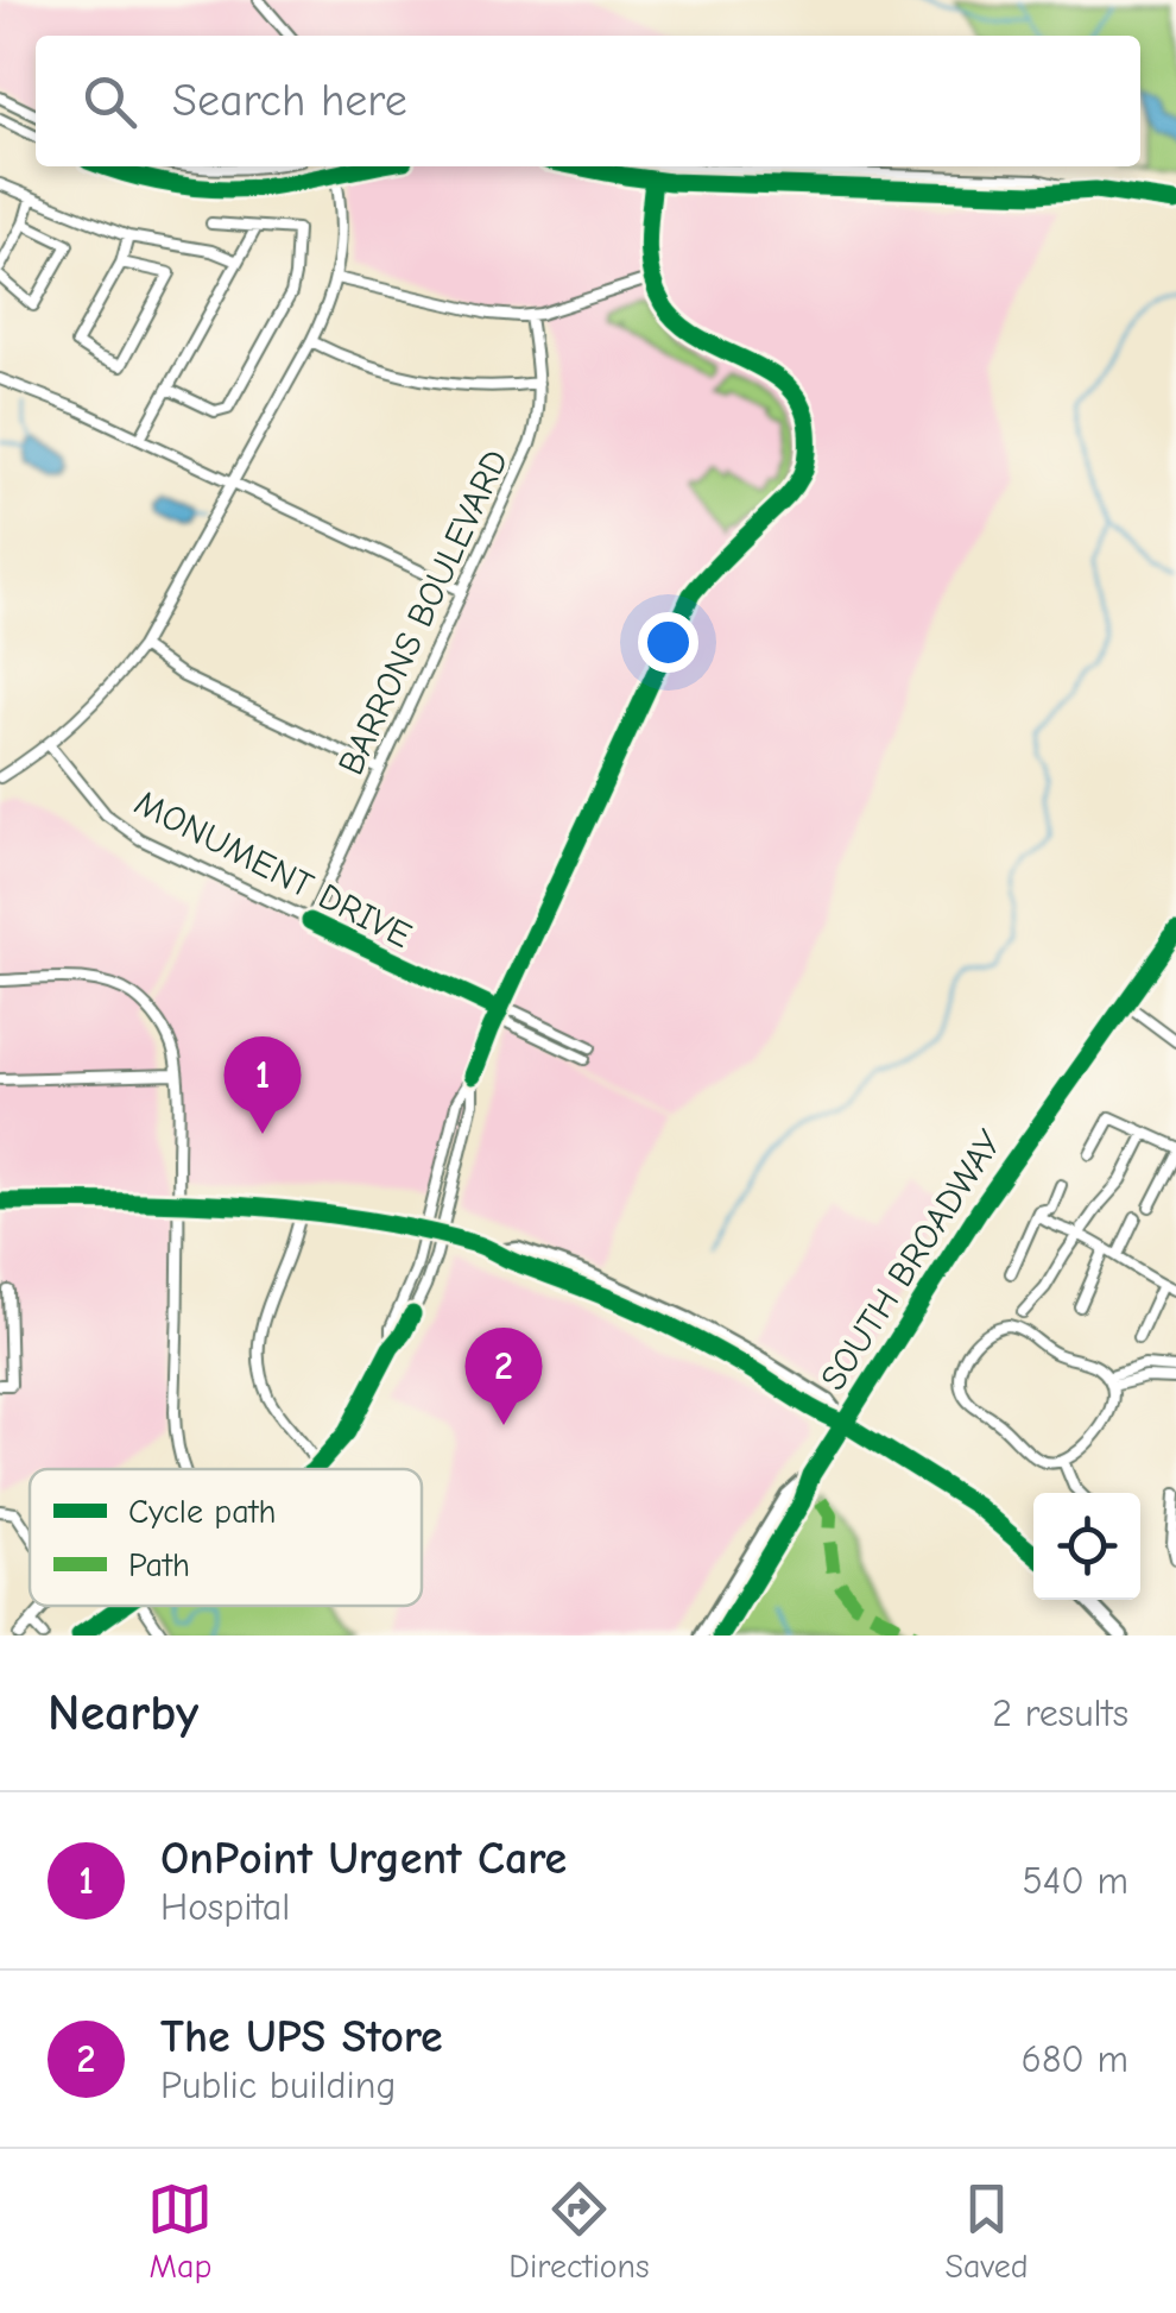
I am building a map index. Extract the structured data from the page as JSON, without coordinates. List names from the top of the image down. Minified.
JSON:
{"streets":{"main road":["SOUTH BROADWAY"],"street":["BARRONS BOULEVARD","MONUMENT DRIVE"]},"crossings":[["BARRONS BOULEVARD","MONUMENT DRIVE"]],"legend":["Cycle path","Path"],"page":{"search":"Search here","pins":["1","2"],"heading":["Nearby","2 results"],"list":[{"mark":"1","name":"OnPoint Urgent Care","note":"Hospital","value":"540 m"},{"mark":"2","name":"The UPS Store","note":"Public building","value":"680 m"}],"nav":["Map","Directions","Saved"]}}
